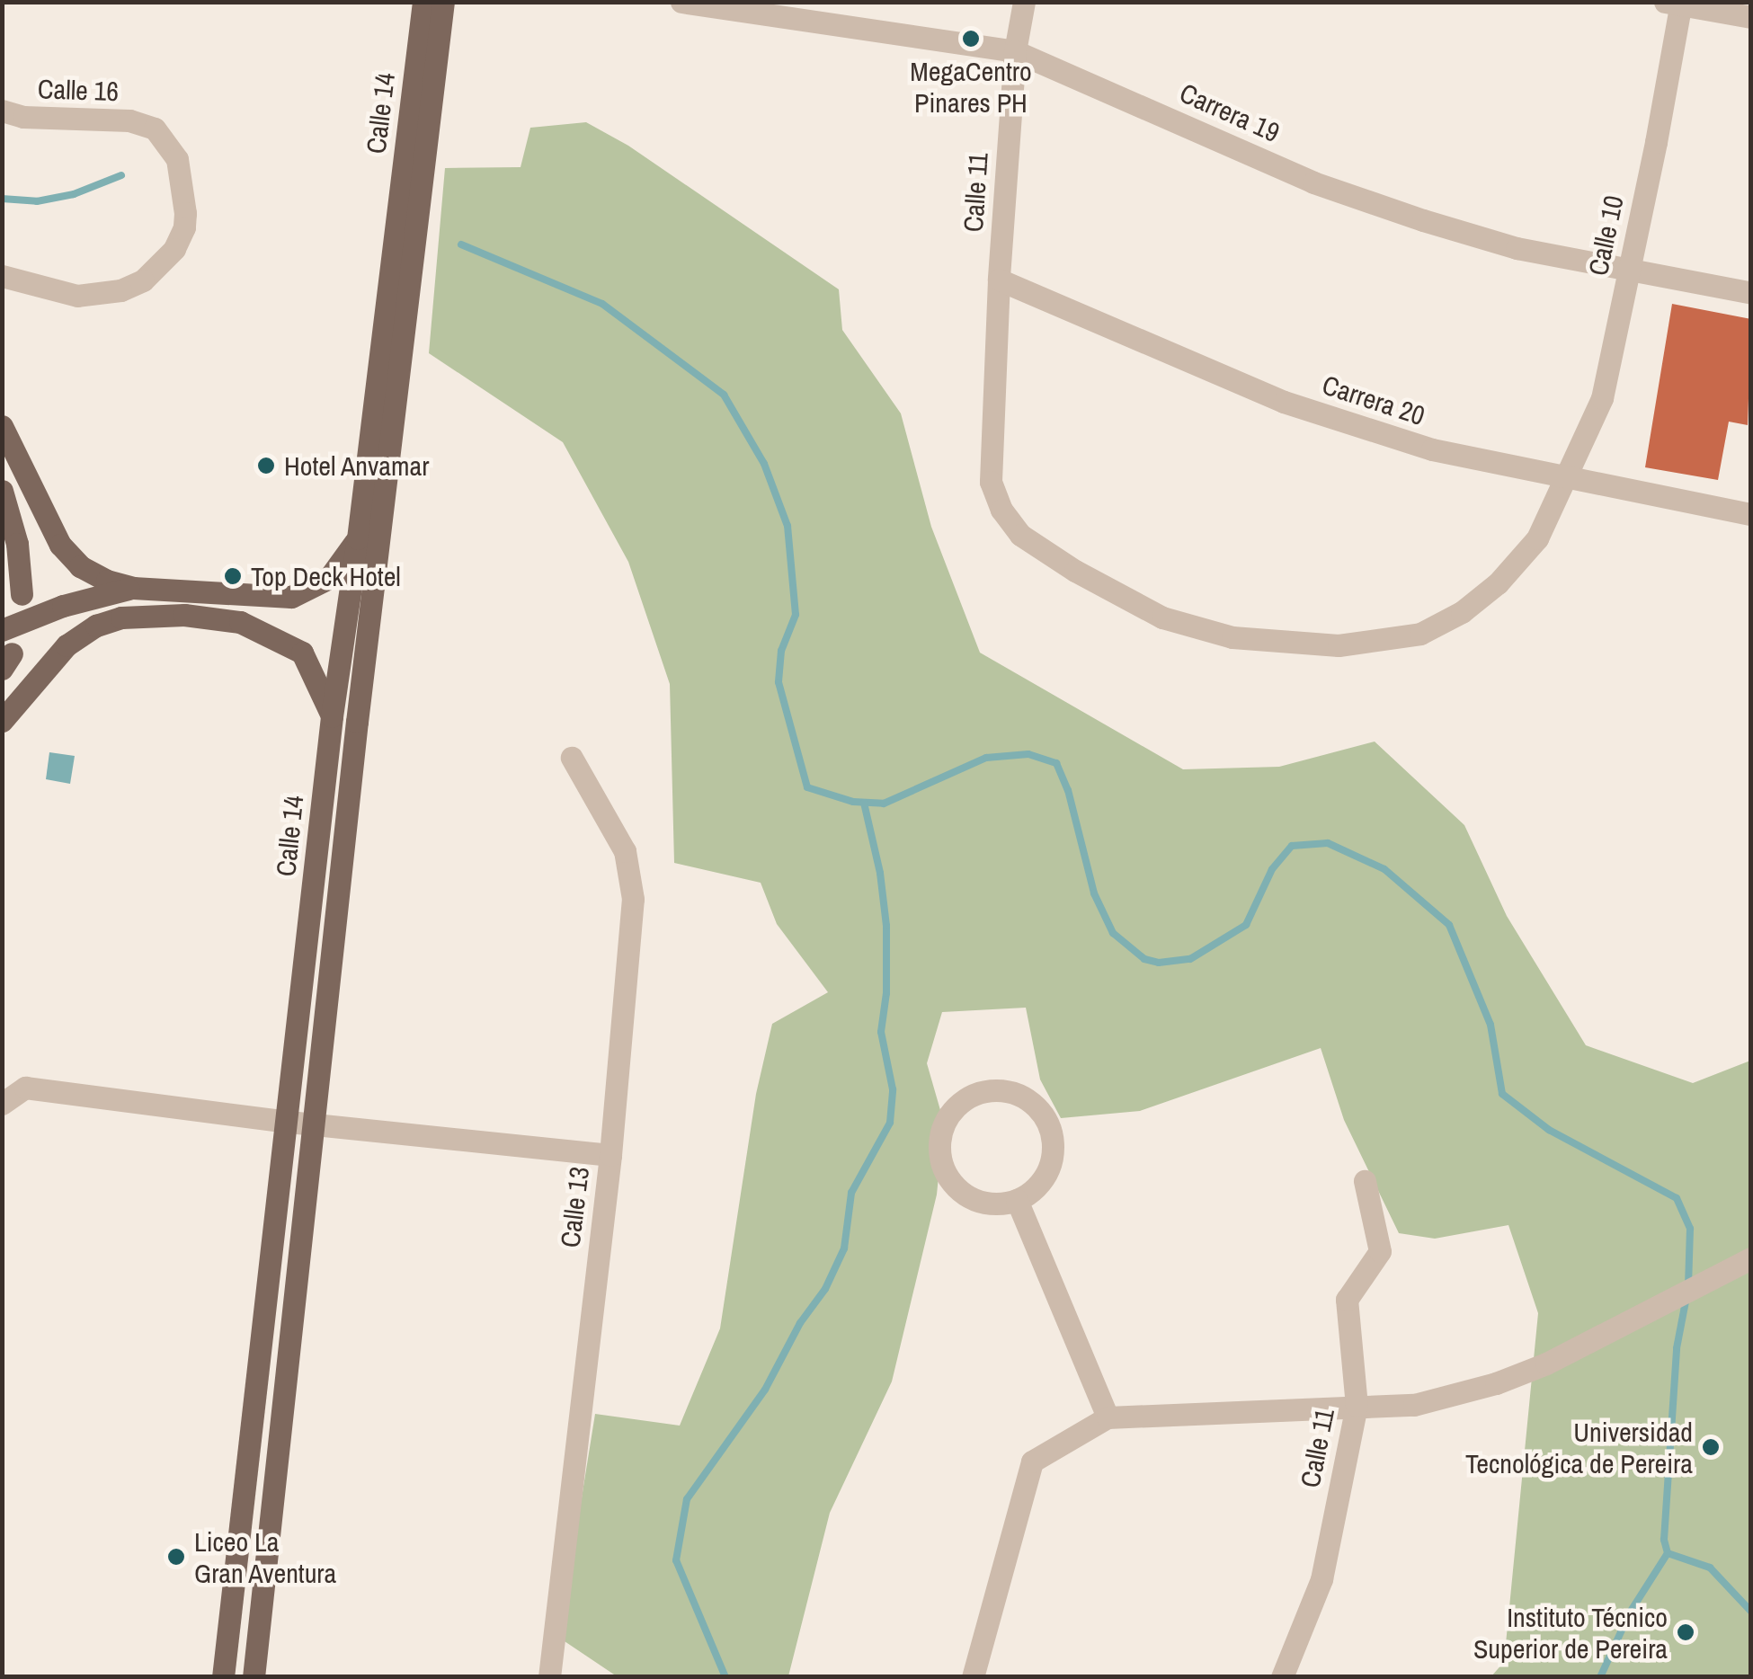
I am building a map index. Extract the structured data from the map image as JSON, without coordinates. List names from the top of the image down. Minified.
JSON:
{"streets":{"main road":["Calle 14"],"street":["Calle 16","Carrera 19","Calle 11","Calle 10","Carrera 20","Calle 13"]},"crossings":[["Carrera 19","Calle 11"],["Carrera 19","Calle 10"],["Calle 11","Calle 10"],["Calle 11","Carrera 20"],["Calle 10","Carrera 20"]],"places":["MegaCentro Pinares PH","Hotel Anvamar","Top Deck Hotel","Universidad Tecnológica de Pereira","Liceo La Gran Aventura","Instituto Técnico Superior de Pereira"]}
